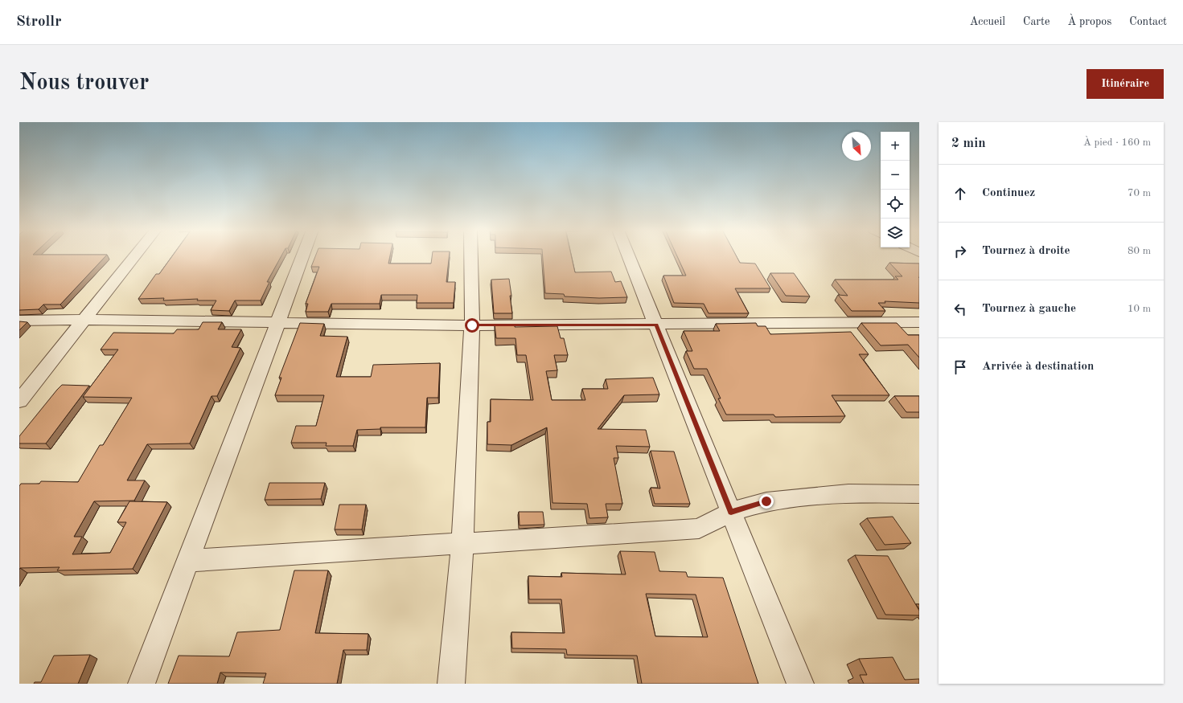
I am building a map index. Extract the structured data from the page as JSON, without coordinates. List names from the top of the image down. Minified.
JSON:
{"north":"bottom right","page":{"header":"Strollr","nav":["Accueil","Carte","À propos","Contact"],"buttons":"Itinéraire","title":"Nous trouver","heading":["2 min","À pied · 160 m"],"map_buttons":["+","−"],"list":[["Continuez","70 m"],["Tournez à droite","80 m"],["Tournez à gauche","10 m"],"Arrivée à destination"]}}
